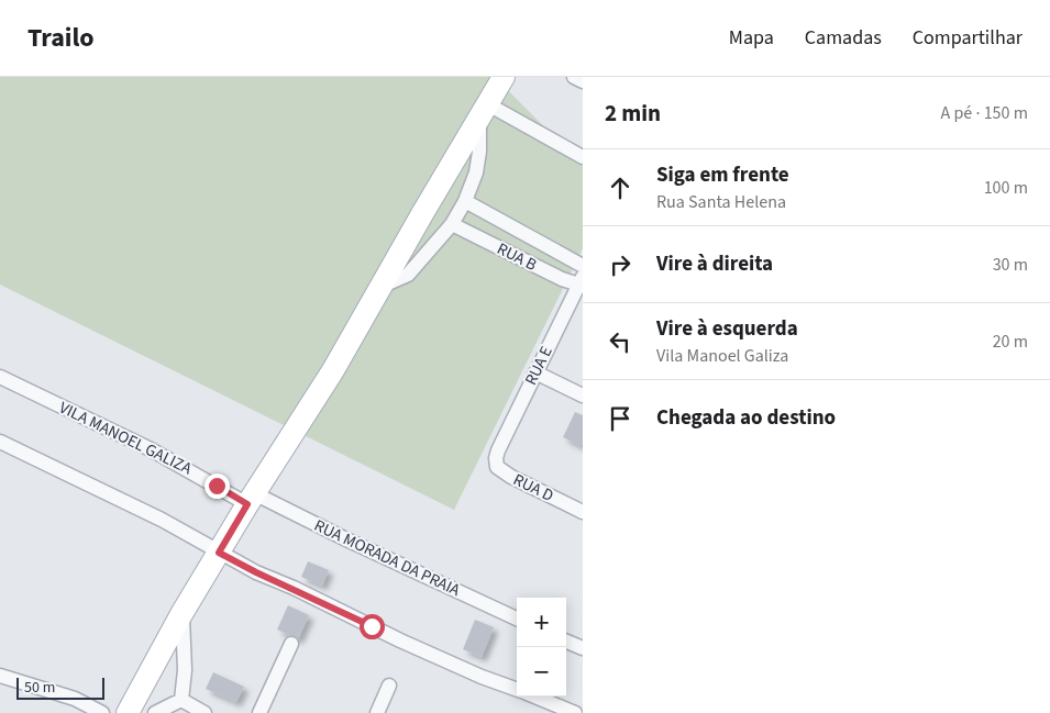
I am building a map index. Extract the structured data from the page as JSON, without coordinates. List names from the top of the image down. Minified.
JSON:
{"streets":{"street":["RUA B","RUA E","VILA MANOEL GALIZA","RUA D","RUA MORADA DA PRAIA"]},"crossings":[["RUA B","RUA E"],["RUA E","RUA D"],["VILA MANOEL GALIZA","RUA MORADA DA PRAIA"]],"scale_bar":"50 m","page":{"header":"Trailo","nav":["Mapa","Camadas","Compartilhar"],"heading":["2 min","A pé · 150 m"],"list":[["Siga em frente","Rua Santa Helena","100 m"],["Vire à direita","30 m"],["Vire à esquerda","Vila Manoel Galiza","20 m"],"Chegada ao destino"],"map_buttons":["+","−"],"scale":"50 m"}}
